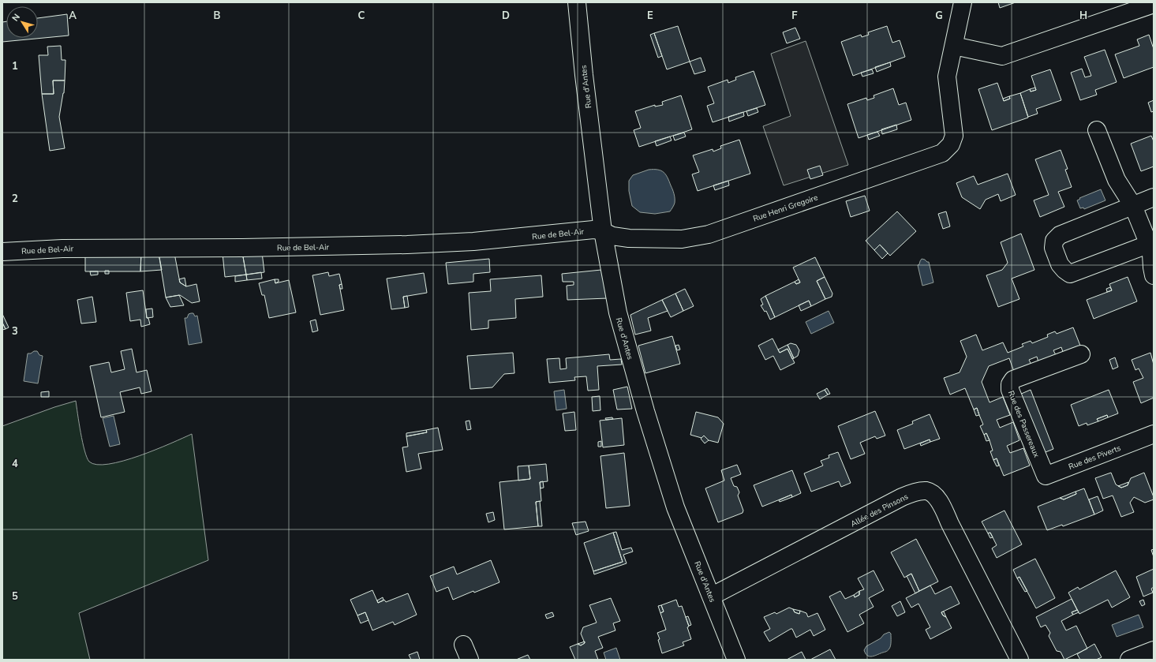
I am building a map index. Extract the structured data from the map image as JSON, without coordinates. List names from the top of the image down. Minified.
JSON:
{"streets":{"street":["Rue d'Antes","Rue Henri Gregoire","Rue de Bel-Air","Rue des Passereaux","Rue des Piverts","Allée des Pinsons"]},"crossings":[["Rue d'Antes","Rue Henri Gregoire"],["Rue d'Antes","Rue de Bel-Air"],["Rue d'Antes","Allée des Pinsons"],["Rue Henri Gregoire","Rue de Bel-Air"],["Rue des Passereaux","Rue des Piverts"]],"north":"top left","grid":{"columns":["A","B","C","D","E","F","G","H"],"rows":["1","2","3","4","5"]}}
